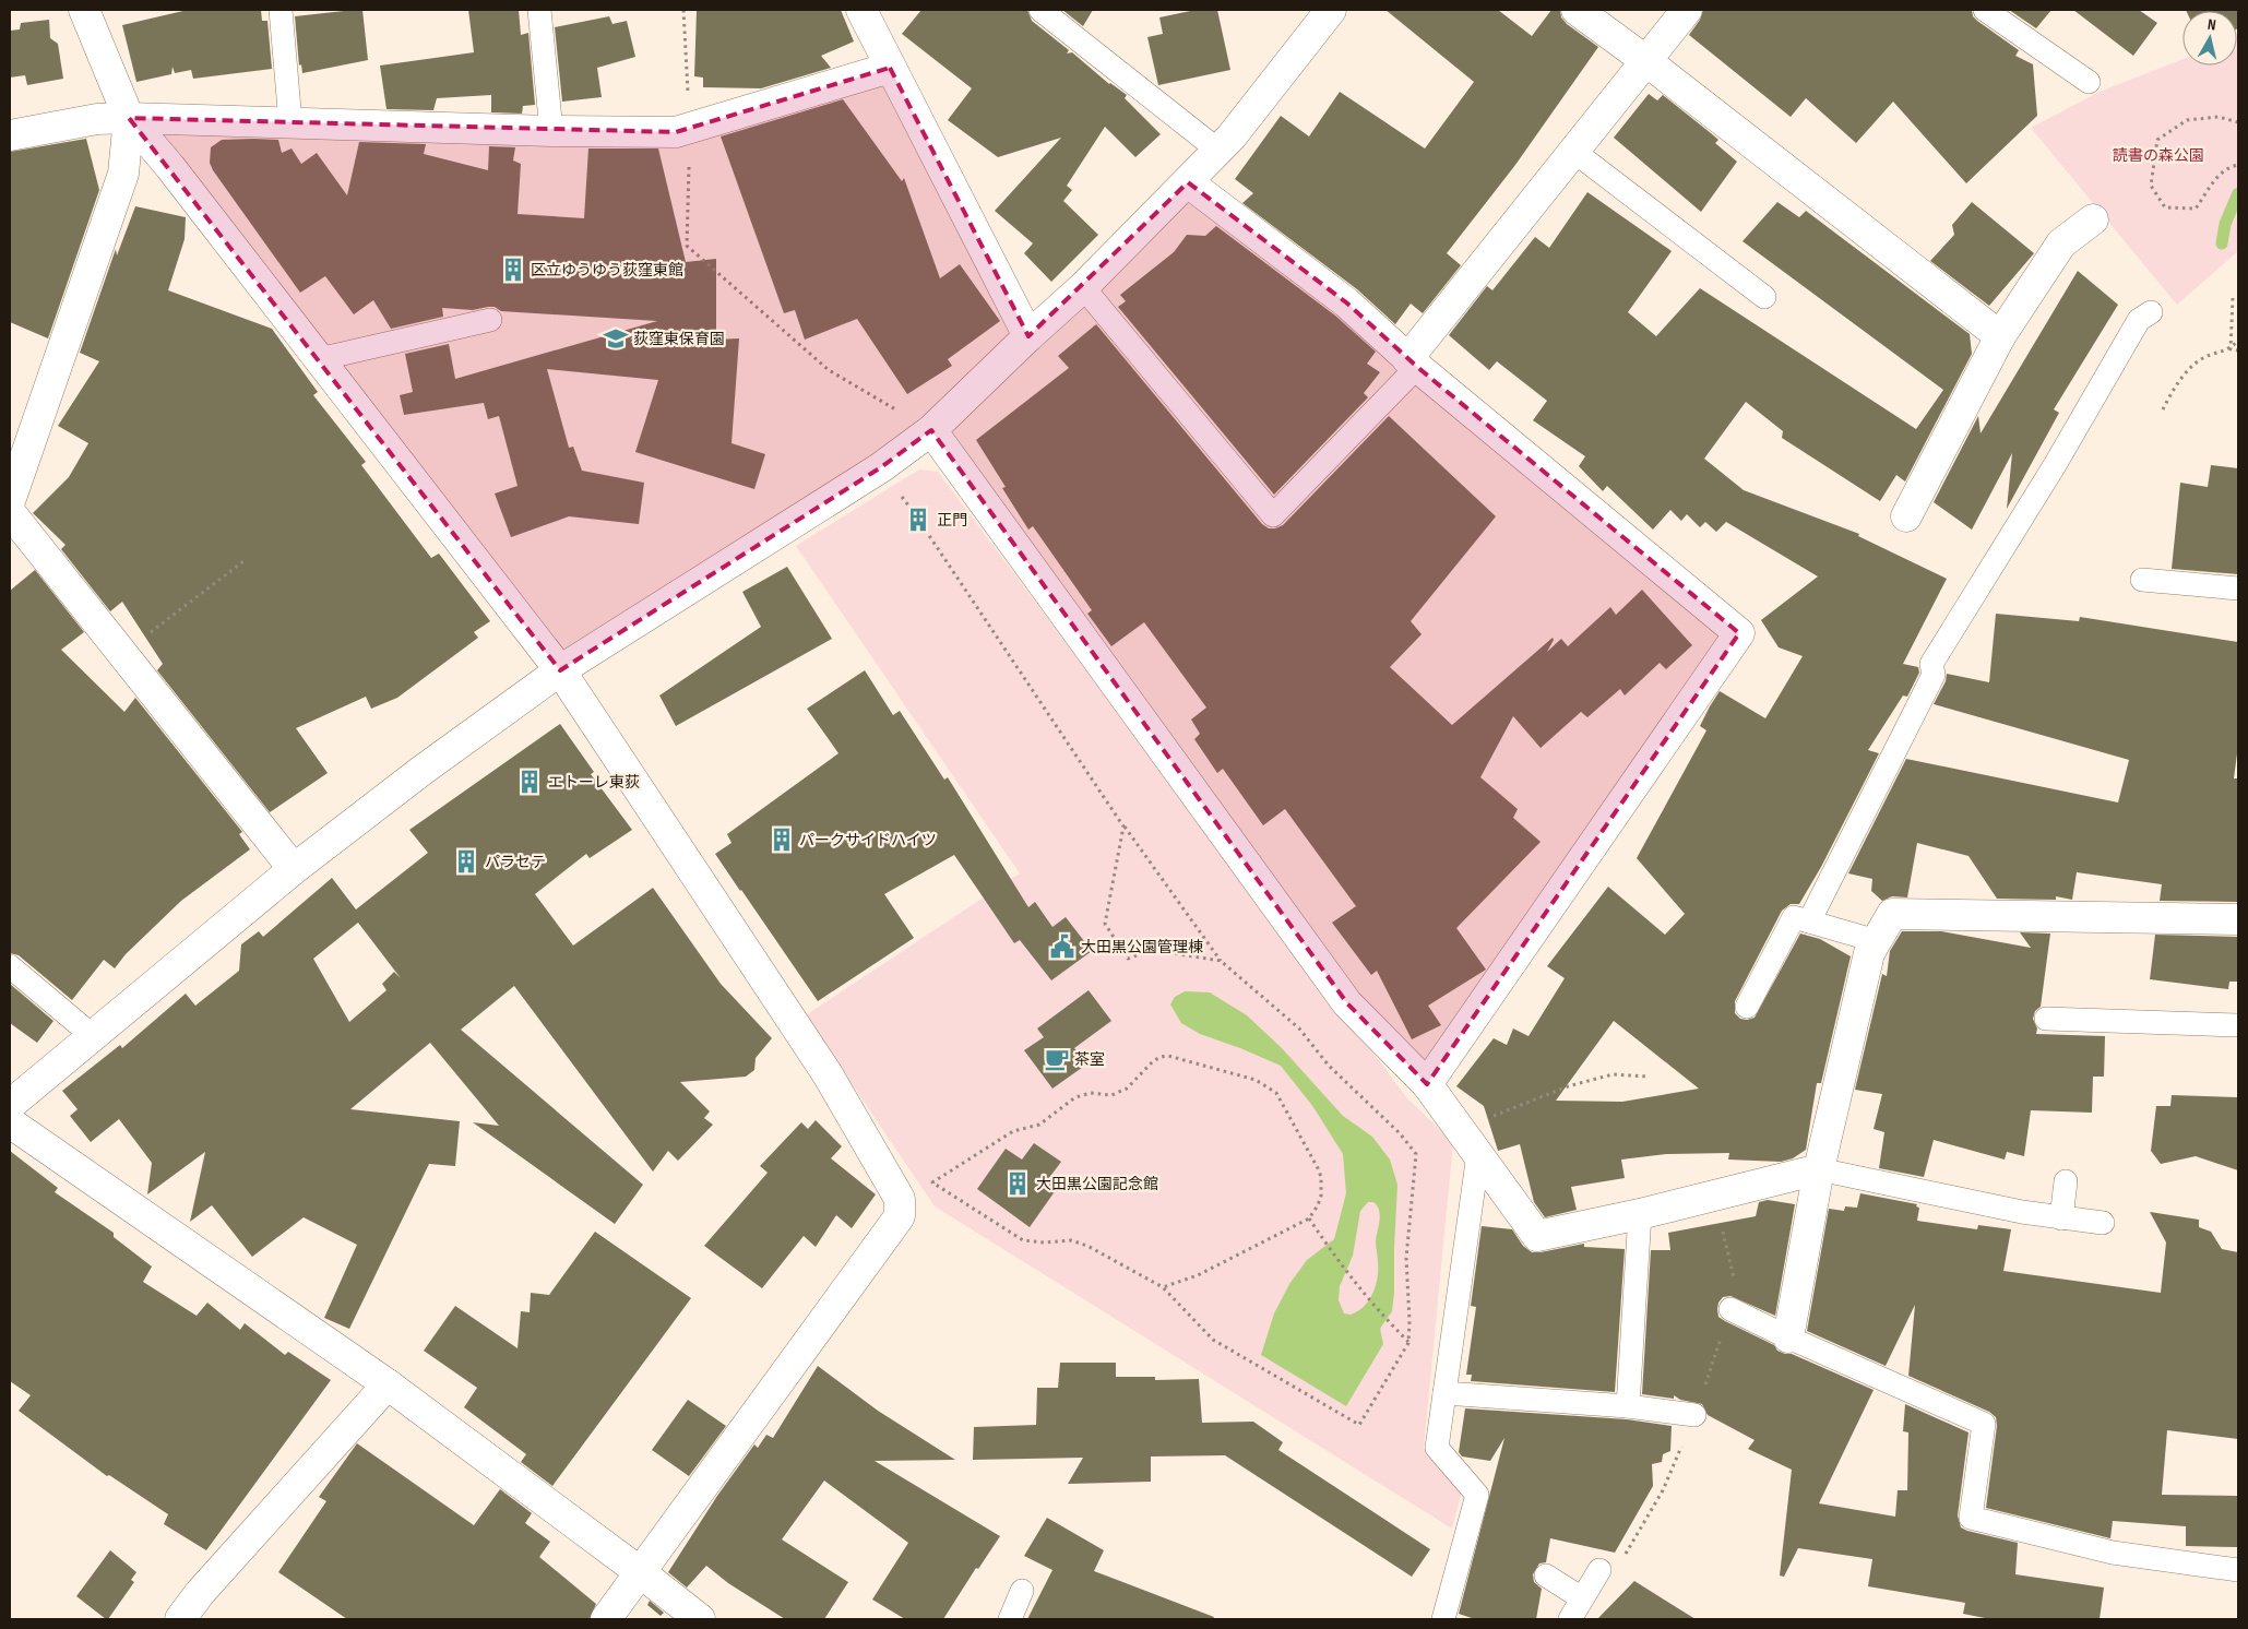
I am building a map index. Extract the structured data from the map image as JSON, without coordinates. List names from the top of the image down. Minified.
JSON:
{"parks":["読書の森公園"],"places":{"building":["区立ゆうゆう荻窪東館","正門","エトーレ東荻","パークサイドハイツ","パラセテ","大田黒公園記念館"],"school or university":["荻窪東保育園"],"public building":["大田黒公園管理棟"],"cafe":["茶室"]},"north":"top"}
